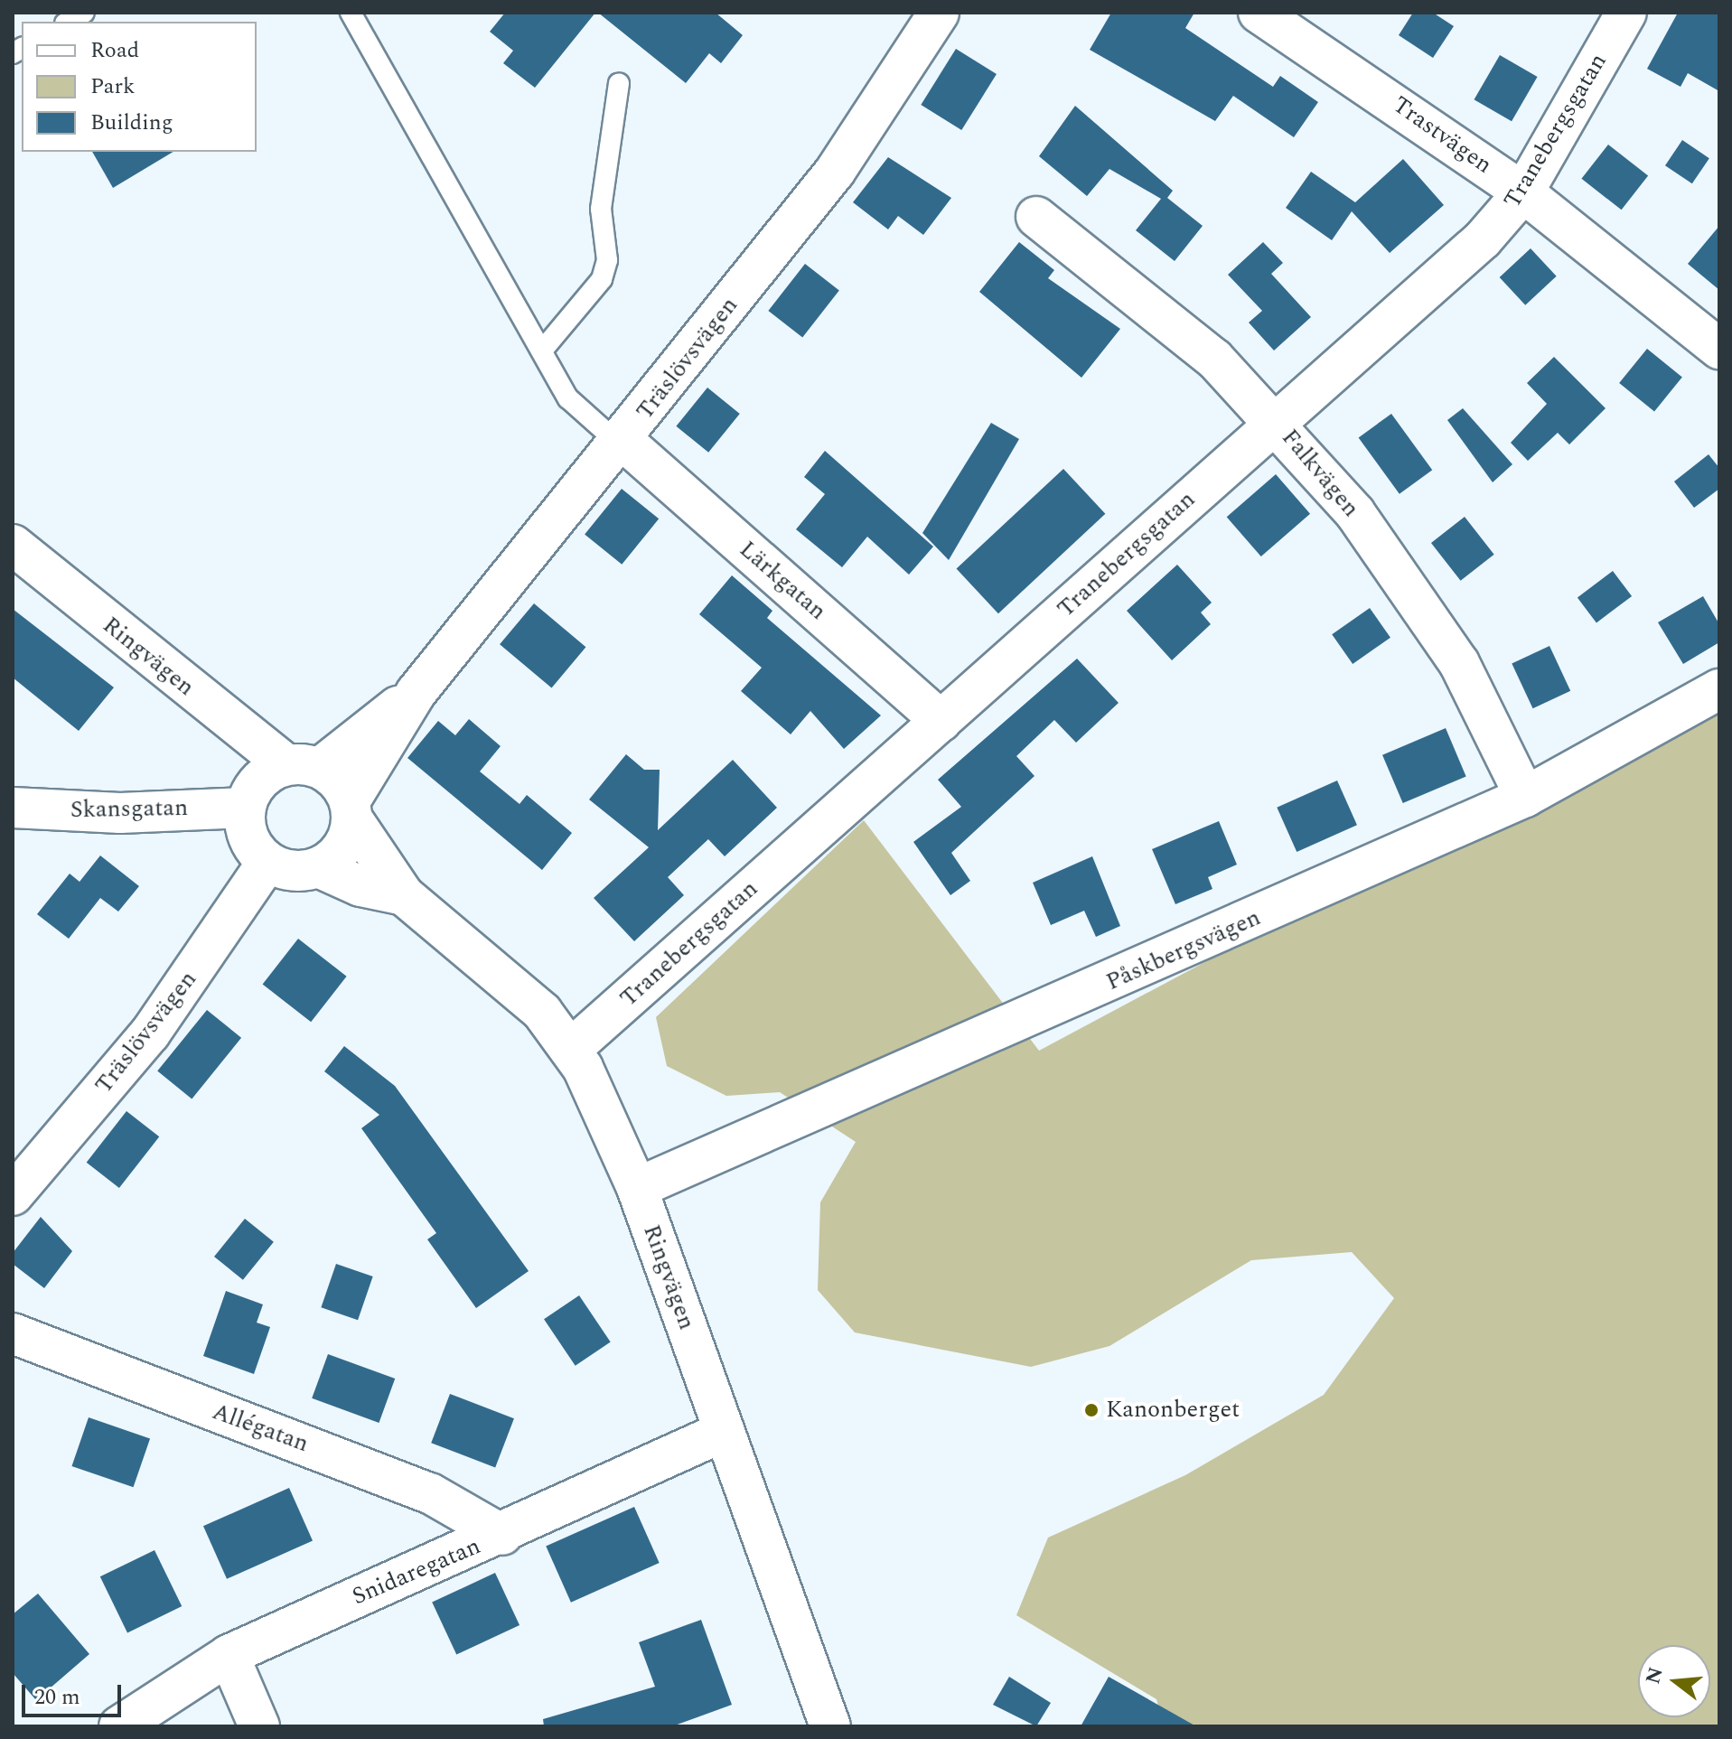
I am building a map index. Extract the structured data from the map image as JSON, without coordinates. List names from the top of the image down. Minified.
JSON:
{"streets":{"street":["Tranebergsgatan","Trastvägen","Träslövsvägen","Falkvägen","Lärkgatan","Ringvägen","Skansgatan","Påskbergsvägen","Allégatan","Snidaregatan"]},"crossings":[["Tranebergsgatan","Trastvägen"],["Tranebergsgatan","Falkvägen"],["Tranebergsgatan","Lärkgatan"],["Tranebergsgatan","Ringvägen"],["Träslövsvägen","Lärkgatan"],["Träslövsvägen","Ringvägen"],["Träslövsvägen","Skansgatan"],["Falkvägen","Påskbergsvägen"],["Ringvägen","Skansgatan"],["Ringvägen","Påskbergsvägen"],["Ringvägen","Snidaregatan"],["Allégatan","Snidaregatan"]],"places":["Kanonberget"],"legend":["Road","Park","Building"],"scale_bar":"20 m","north":"left"}
